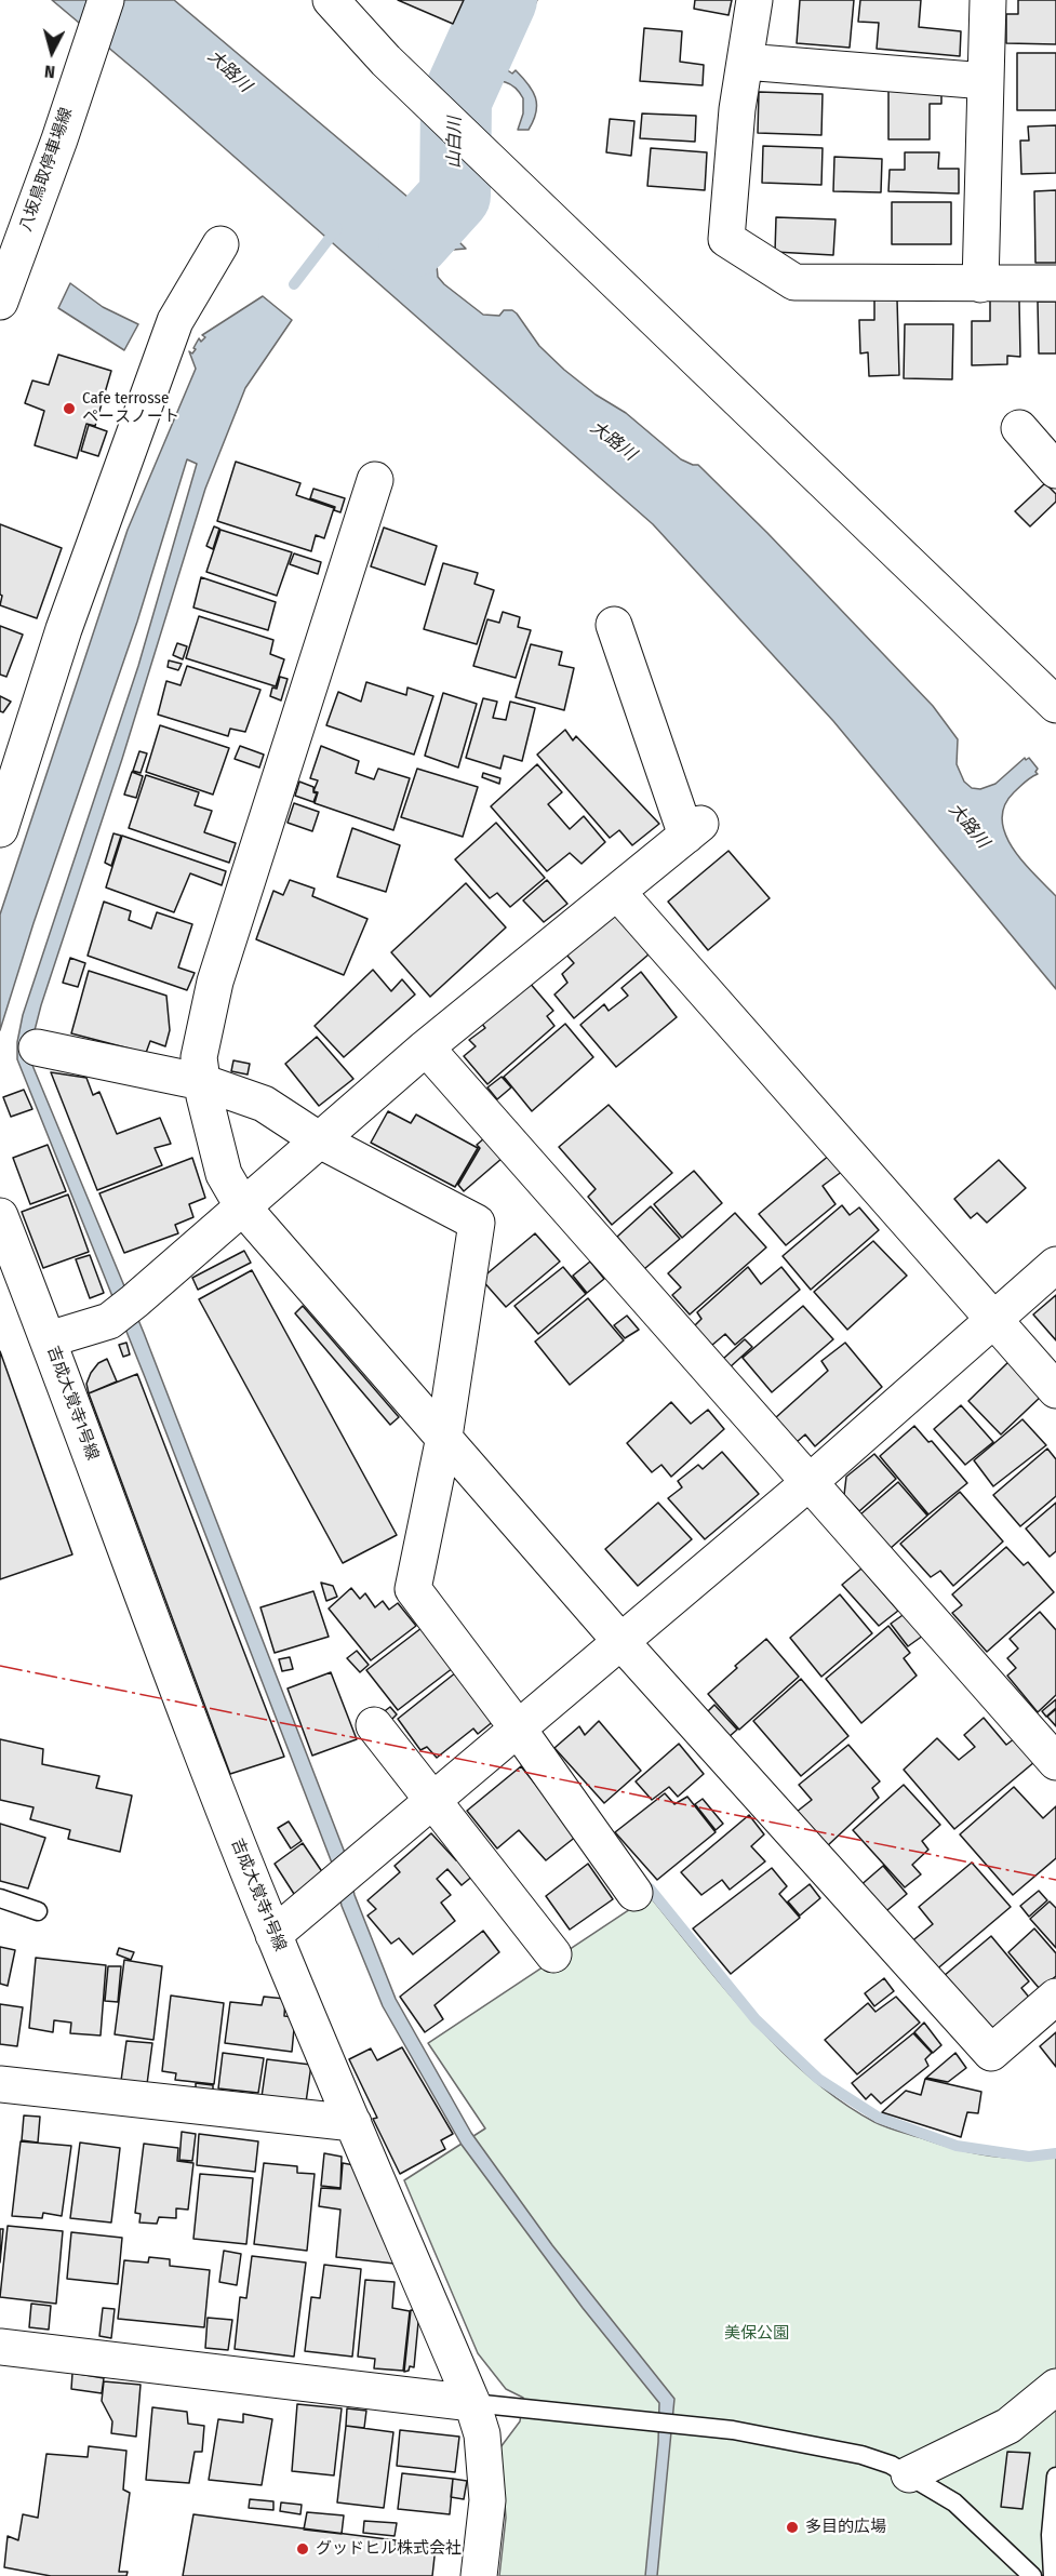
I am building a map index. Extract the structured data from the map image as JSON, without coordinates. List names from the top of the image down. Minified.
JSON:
{"streets":{"street":["八坂鳥取停車場線","吉成大覚寺1号線"]},"water":["大路川","山白川"],"parks":["美保公園"],"places":["Cafe terrosse ペースノート","多目的広場","グッドヒル株式会社"],"north":"bottom"}
